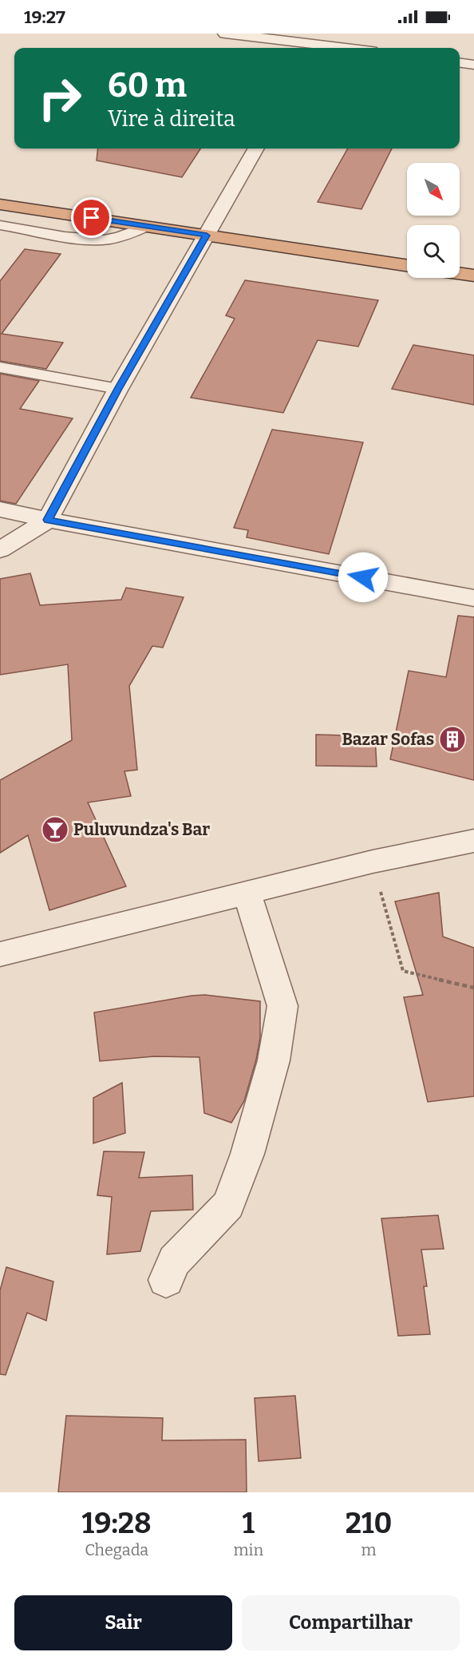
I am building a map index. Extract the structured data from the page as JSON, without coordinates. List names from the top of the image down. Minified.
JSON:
{"places":{"building":["Bazar Sofas"],"bar":["Puluvundza's Bar"]},"north":"bottom right","page":{"status":"19:27","turn":["60 m","Vire à direita"],"eta":["19:28","Chegada","1","min","210","m"],"buttons":["Sair","Compartilhar"]}}
